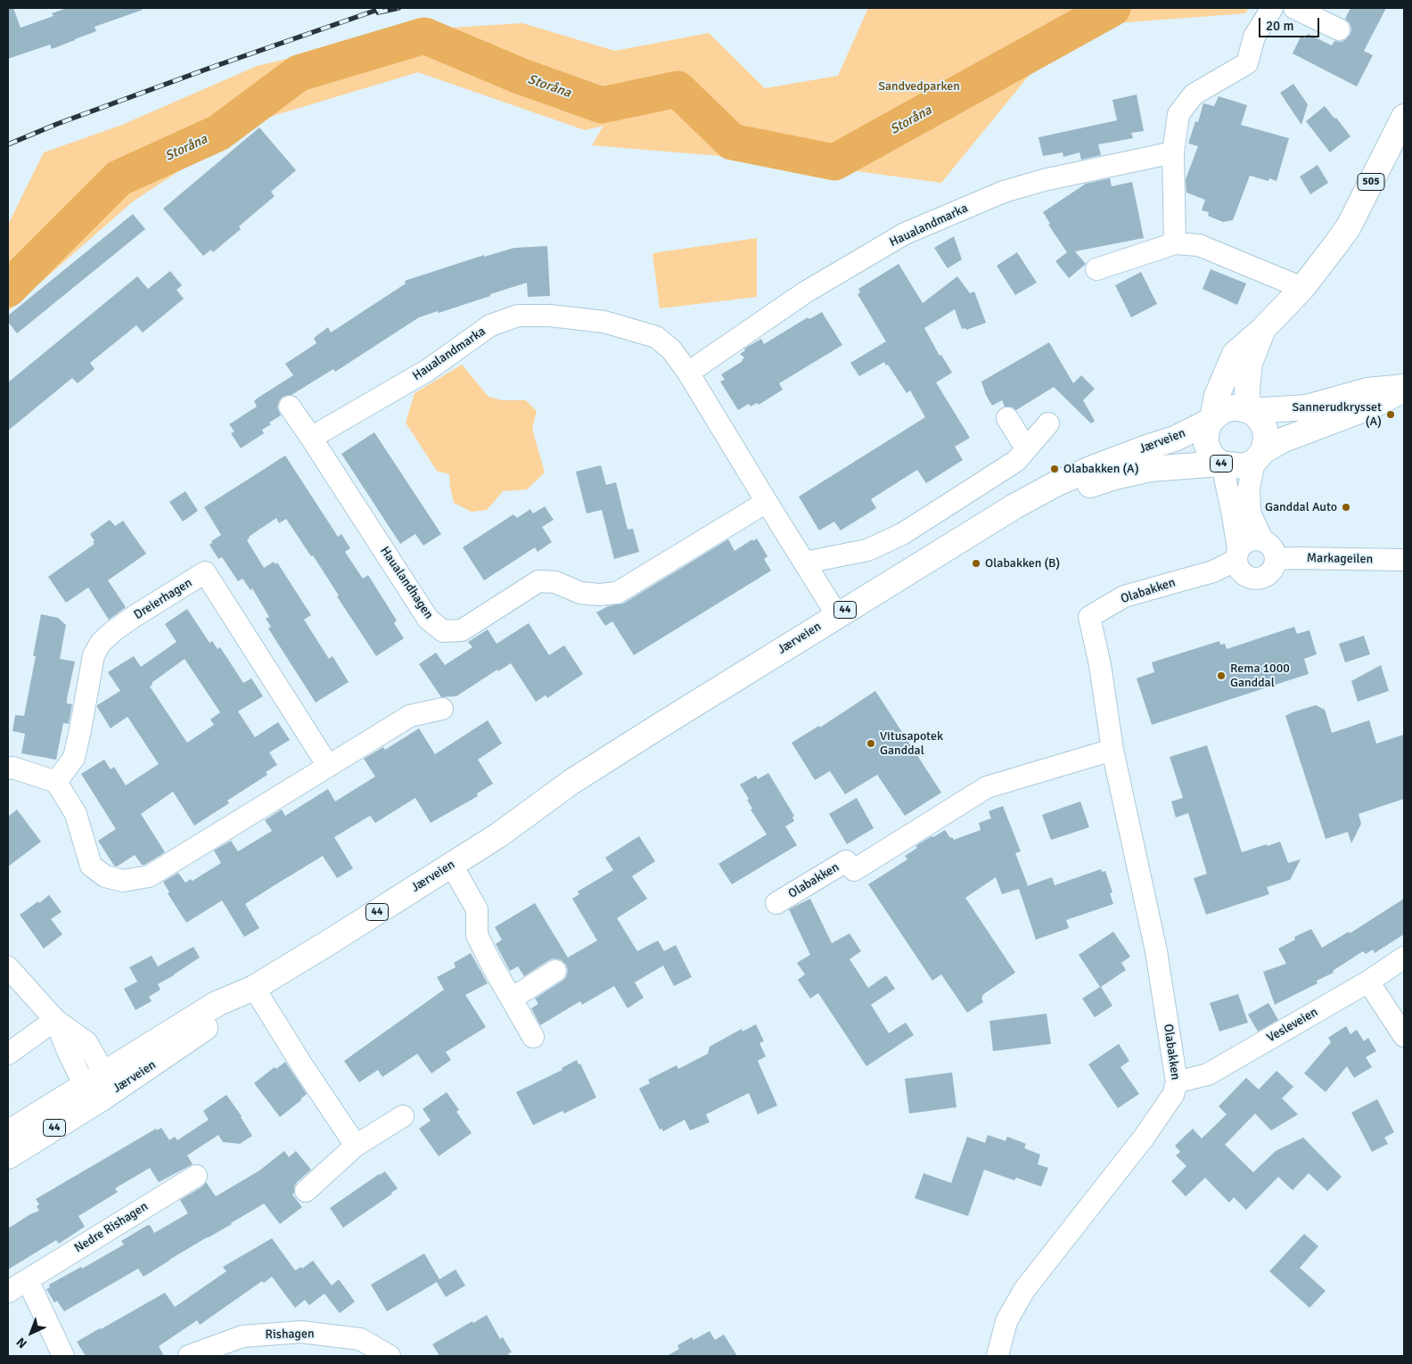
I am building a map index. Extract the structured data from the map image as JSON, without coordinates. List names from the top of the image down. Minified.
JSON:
{"streets":{"main road":["505","Jærveien","44"],"street":["Haualandmarka","Markageilen","Haualandhagen","Olabakken","Dreierhagen","Vesleveien","Nedre Rishagen","Rishagen"]},"crossings":[["505","Jærveien"],["505","44"],["Haualandmarka","Jærveien"],["Haualandmarka","Haualandhagen"],["Jærveien","44"],["Markageilen","Olabakken"],["Olabakken","Vesleveien"]],"water":["Storåna"],"parks":["Sandvedparken"],"places":["Sannerudkrysset (A)","Olabakken (A)","Ganddal Auto","Olabakken (B)","Rema 1000 Ganddal","Vitusapotek Ganddal"],"scale_bar":"20 m","north":"bottom left"}
